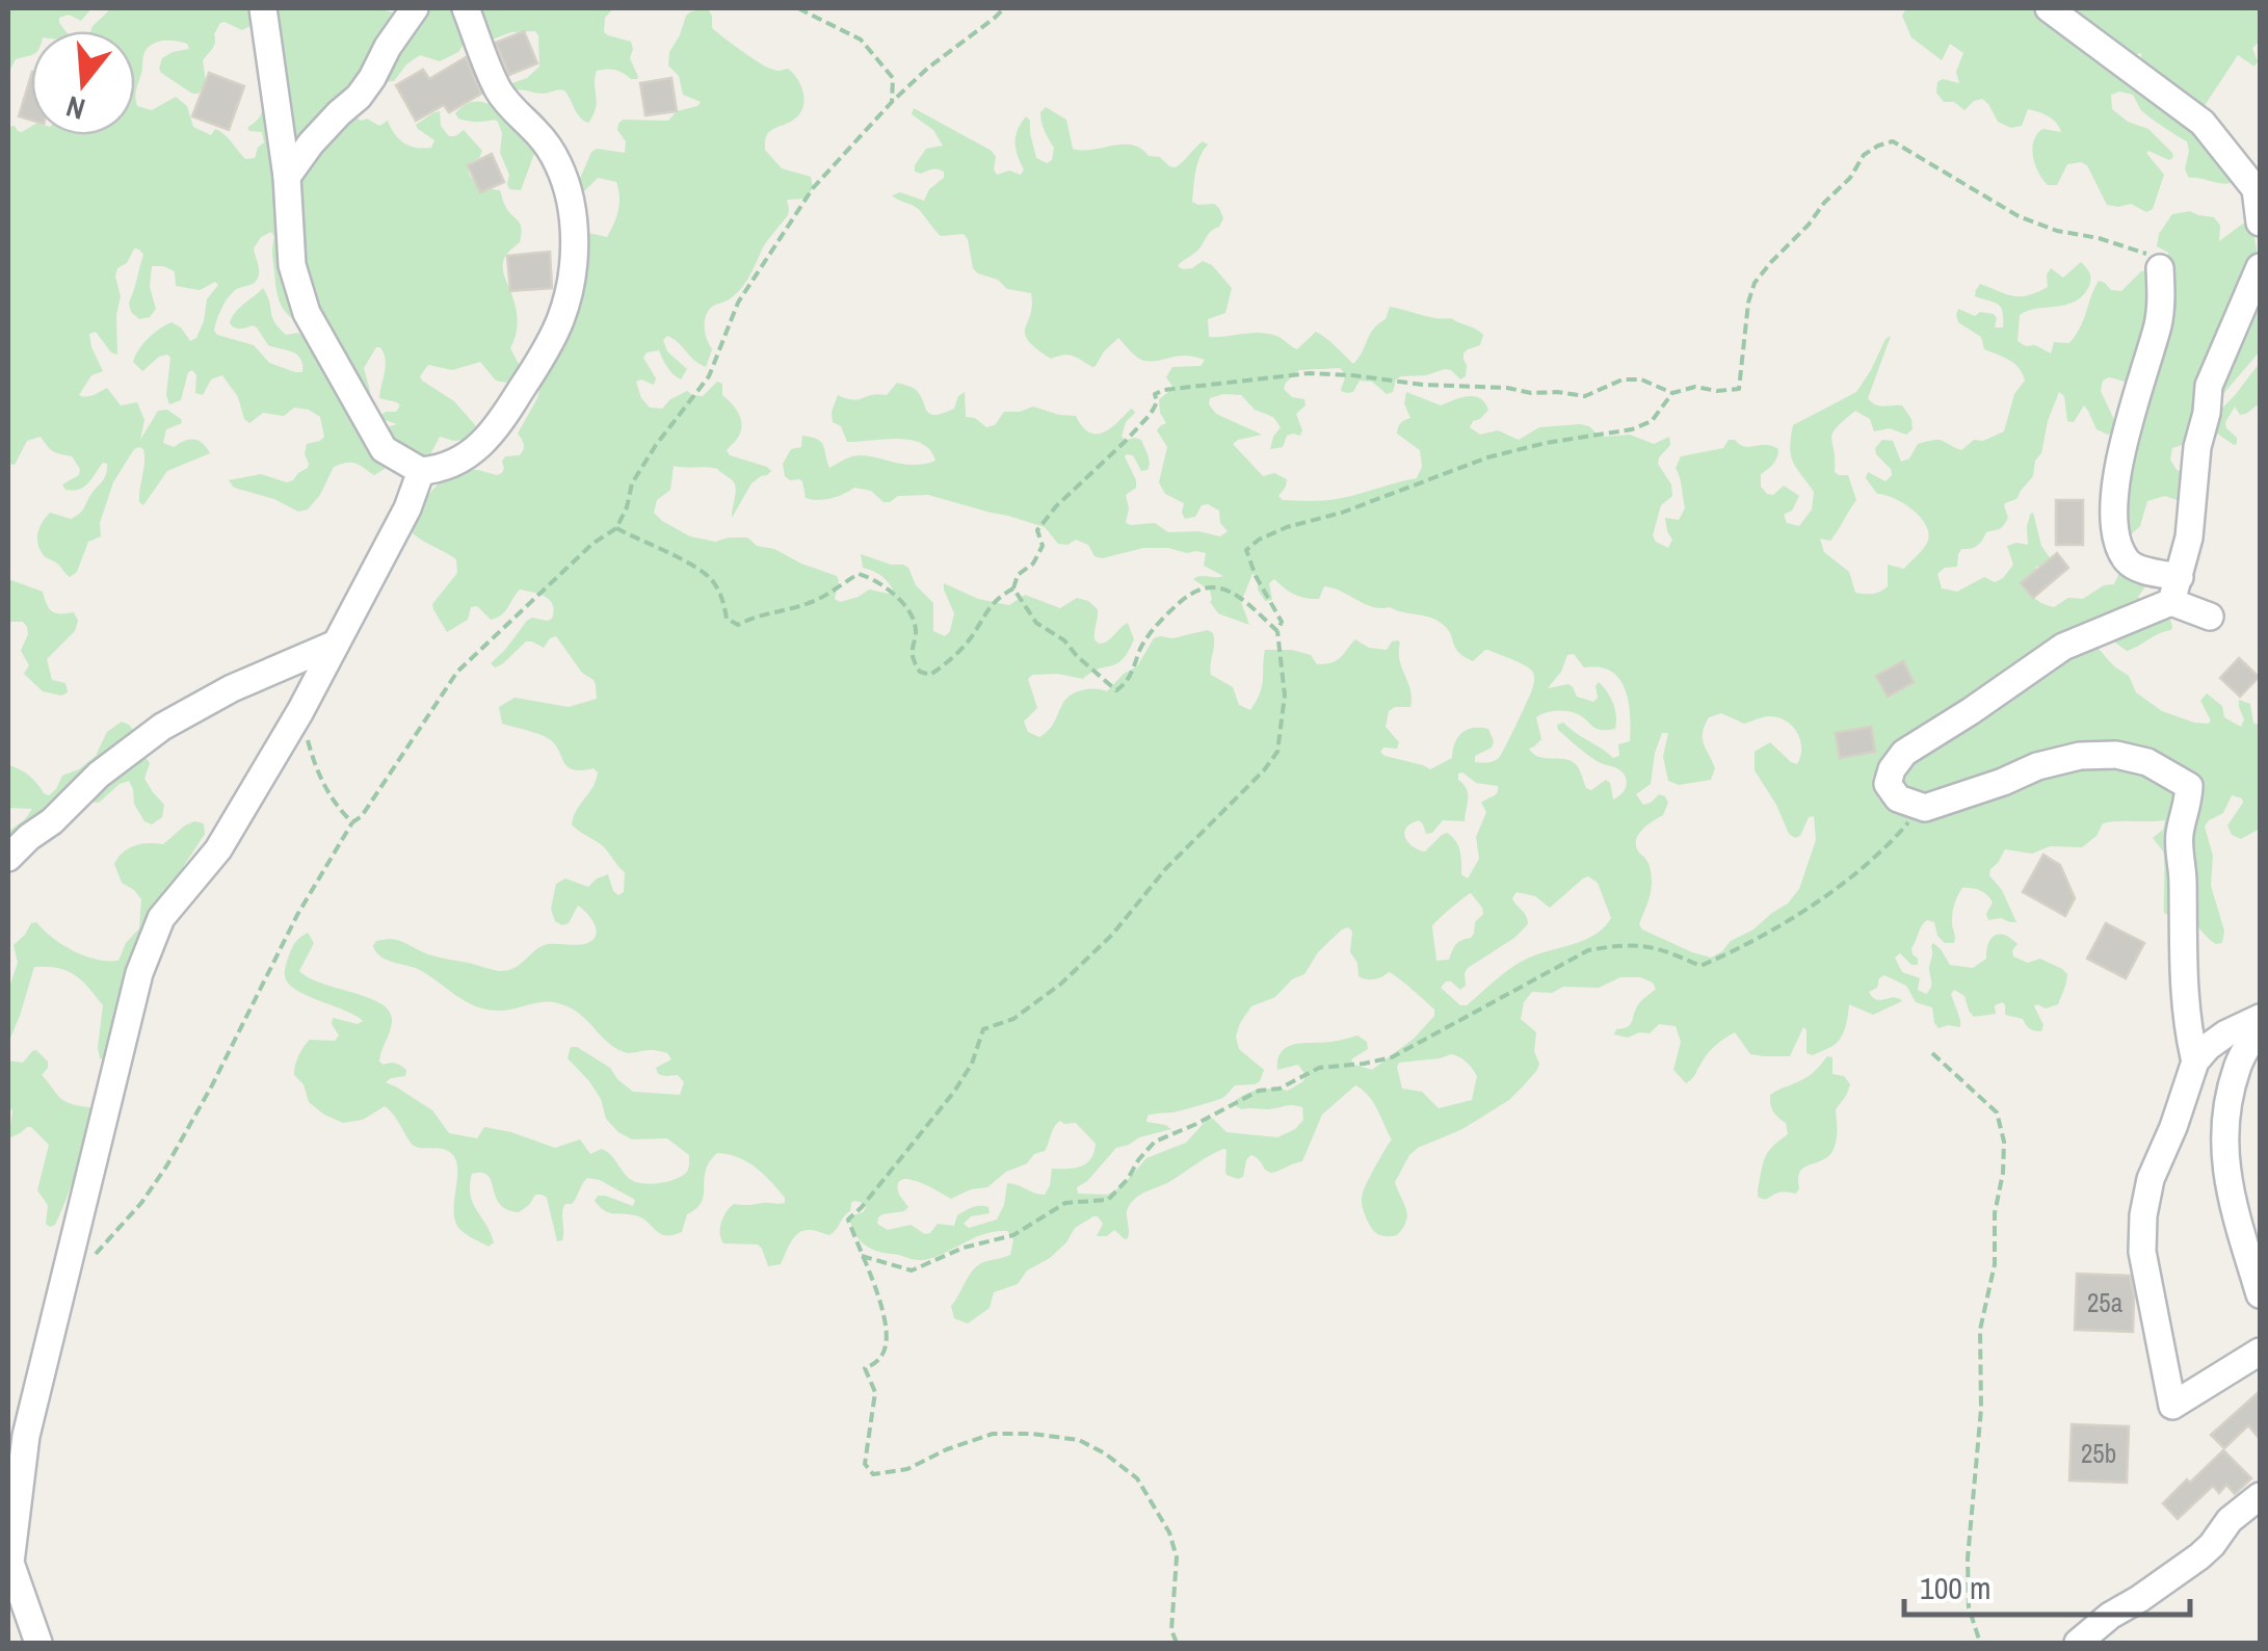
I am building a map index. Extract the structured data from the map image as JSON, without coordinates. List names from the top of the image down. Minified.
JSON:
{"house_numbers":["25a","25b"],"scale_bar":"100 m","north":"bottom"}
